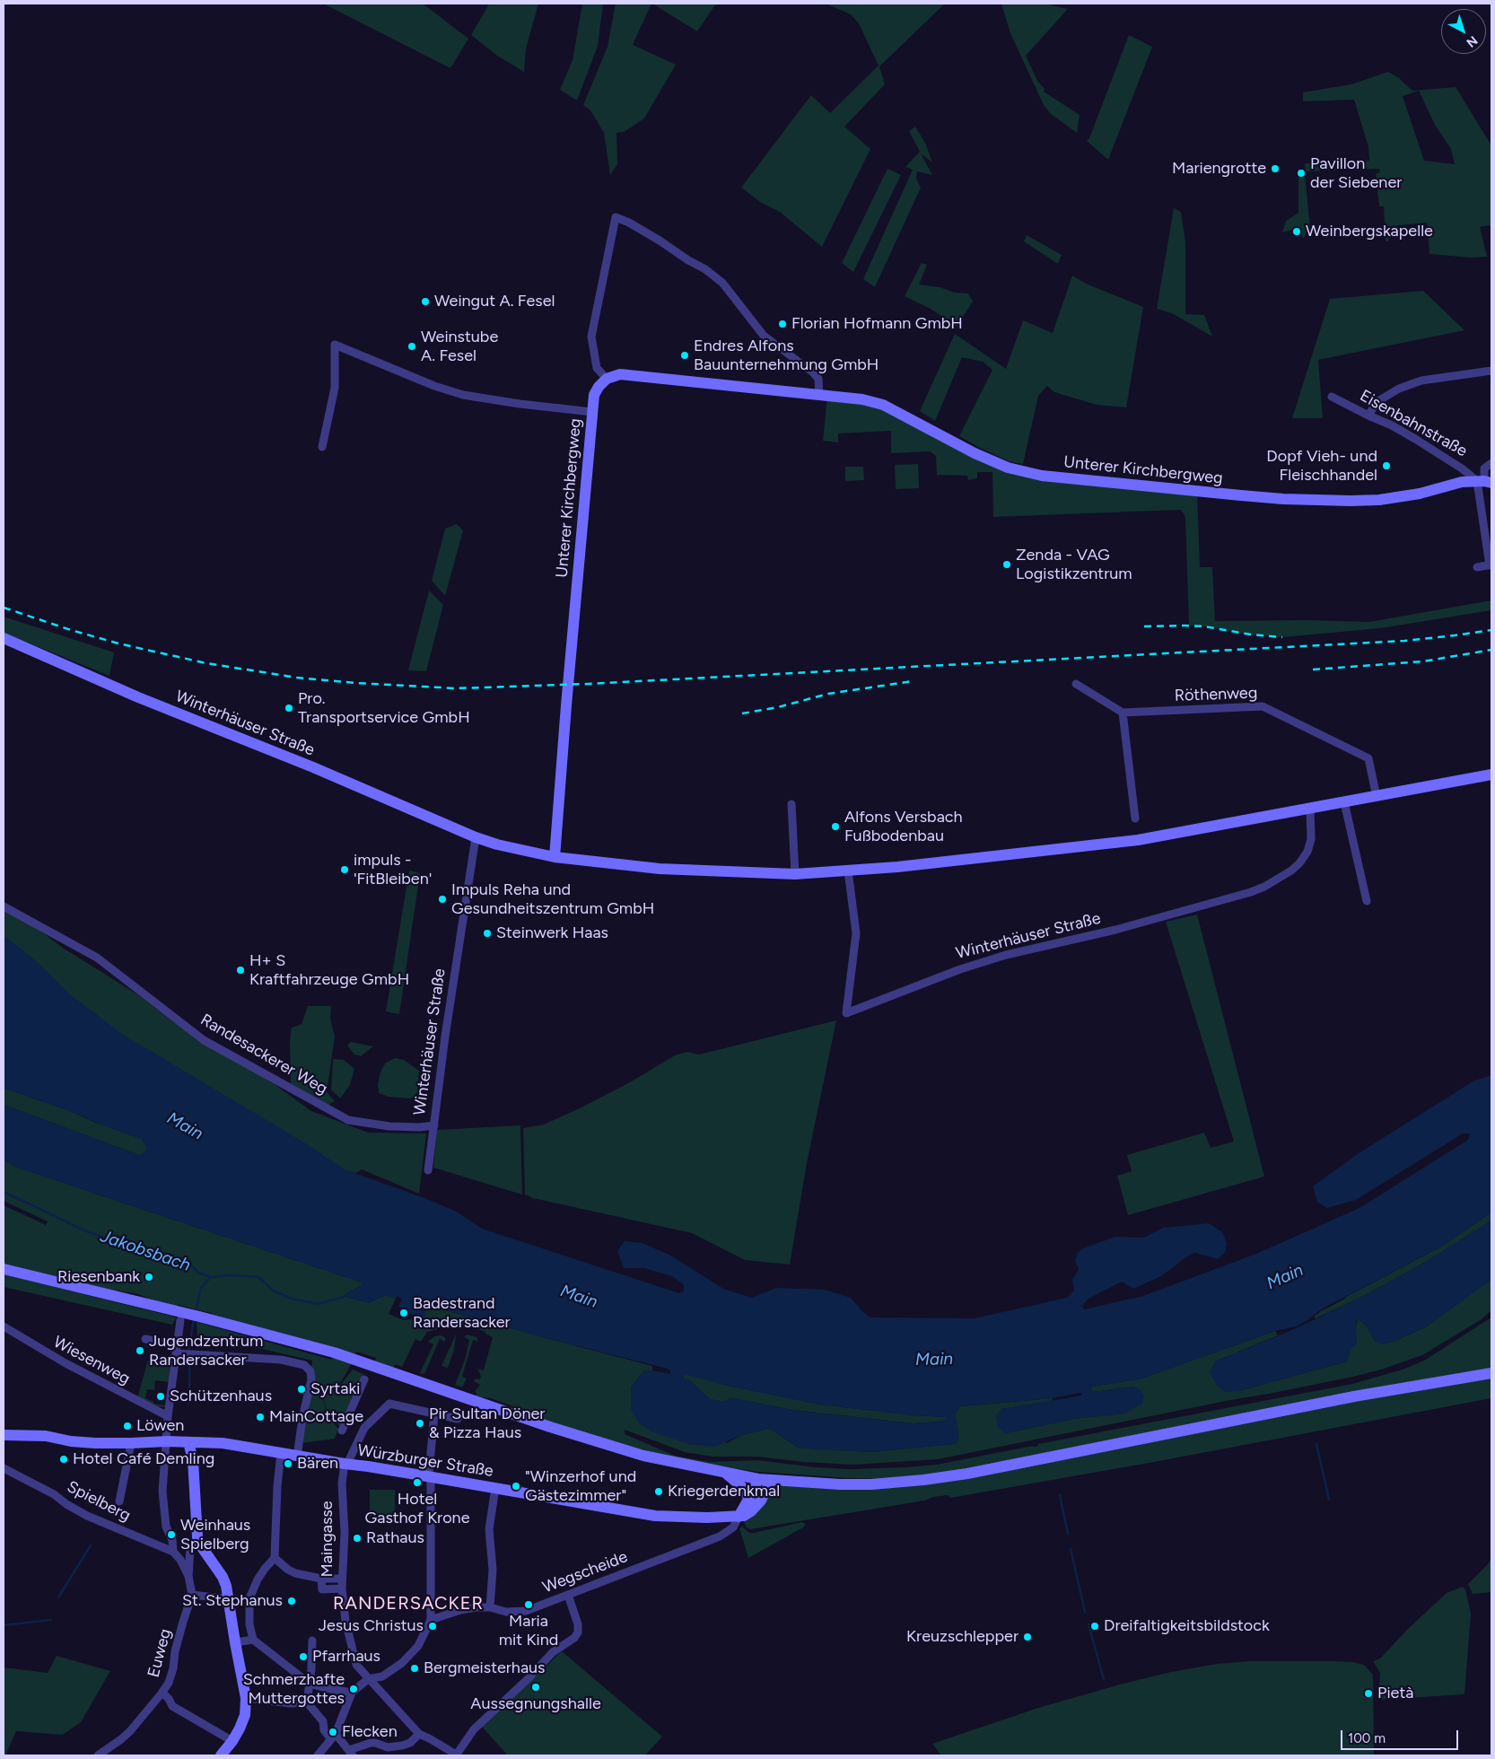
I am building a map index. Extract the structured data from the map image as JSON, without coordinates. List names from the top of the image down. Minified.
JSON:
{"streets":{"main road":["Unterer Kirchbergweg","Winterhäuser Straße","Würzburger Straße"],"street":["Eisenbahnstraße","Röthenweg","Randesackerer Weg","Wiesenweg","Spielberg","Maingasse","Wegscheide","Euweg"]},"crossings":[["Eisenbahnstraße","Unterer Kirchbergweg"],["Unterer Kirchbergweg","Winterhäuser Straße"],["Röthenweg","Winterhäuser Straße"],["Winterhäuser Straße","Randesackerer Weg"],["Würzburger Straße","Maingasse"],["Würzburger Straße","Wegscheide"]],"districts":["RANDERSACKER"],"water":["Main","Jakobsbach"],"places":["Mariengrotte","Pavillon der Siebener","Weinbergskapelle","Weingut A. Fesel","Florian Hofmann GmbH","Weinstube A. Fesel","Endres Alfons Bauunternehmung GmbH","Dopf Vieh- und Fleischhandel","Zenda - VAG Logistikzentrum","Pro. Transportservice GmbH","Alfons Versbach Fußbodenbau","impuls - 'FitBleiben'","Impuls Reha und Gesundheitszentrum GmbH","Steinwerk Haas","H+ S Kraftfahrzeuge GmbH","Riesenbank","Badestrand Randersacker","Jugendzentrum Randersacker","Syrtaki","Schützenhaus","MainCottage","Pir Sultan Döner & Pizza Haus","Löwen","Hotel Café Demling","Bären","Hotel Gasthof Krone","\"Winzerhof und Gästezimmer\"","Kriegerdenkmal","Weinhaus Spielberg","Rathaus","St. Stephanus","Maria mit Kind","Jesus Christus","Dreifaltigkeitsbildstock","Kreuzschlepper","Pfarrhaus","Bergmeisterhaus","Aussegnungshalle","Schmerzhafte Muttergottes","Pietà","Flecken"],"scale_bar":"100 m","north":"bottom right"}
